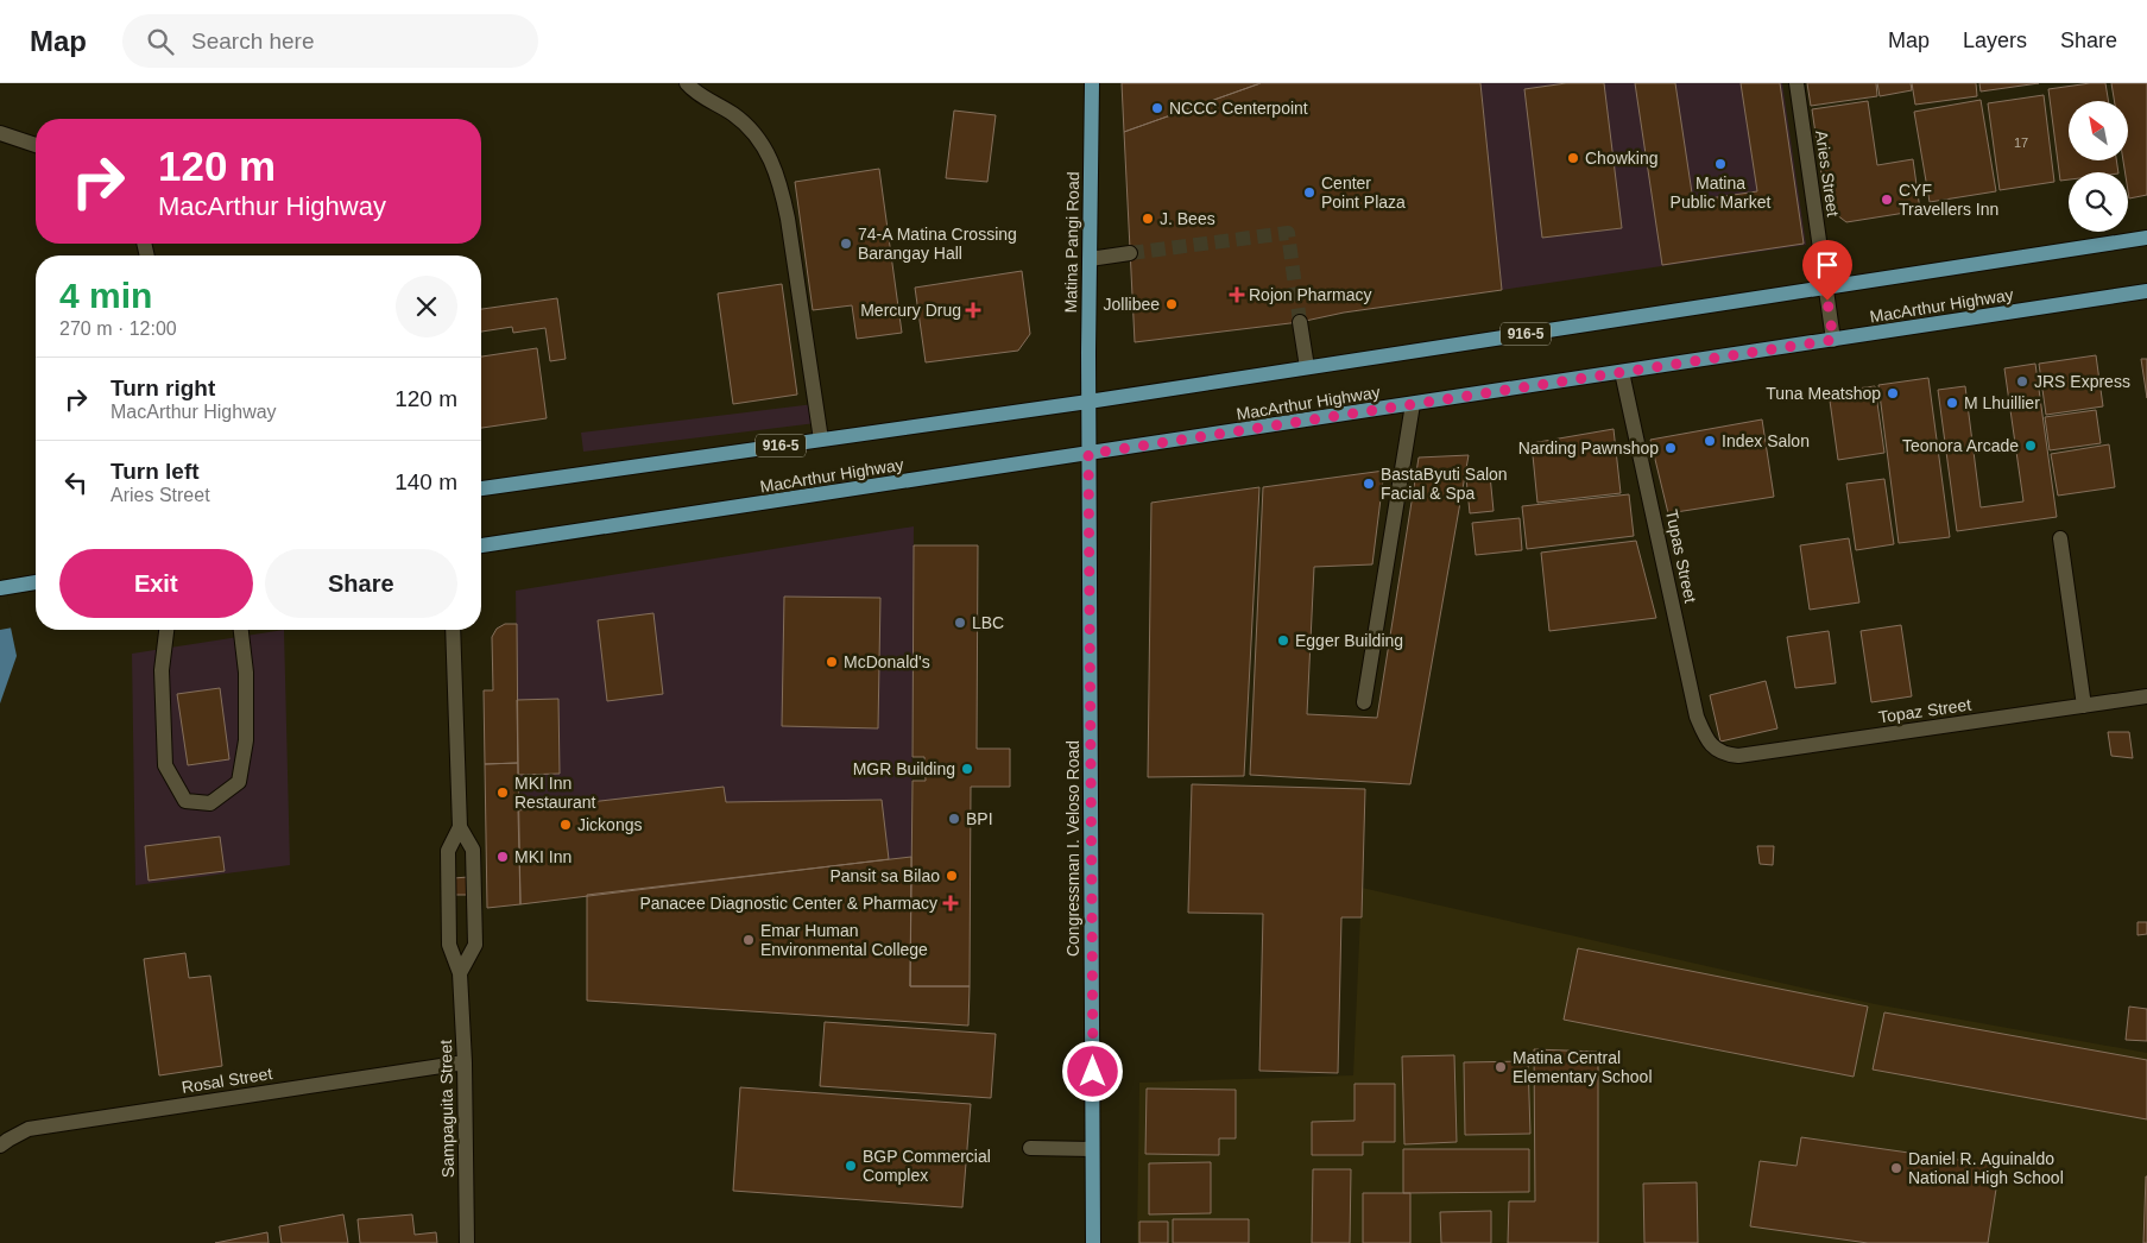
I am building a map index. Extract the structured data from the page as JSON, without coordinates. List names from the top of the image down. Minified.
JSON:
{"streets":{"main road":["Matina Pangi Road","MacArthur Highway","916-5","Congressman I. Veloso Road"],"street":["Aries Street","Tupas Street","Topaz Street","Rosal Street","Sampaguita Street"]},"crossings":[["Aries Street","MacArthur Highway"],["Aries Street","916-5"],["Matina Pangi Road","MacArthur Highway"],["Matina Pangi Road","916-5"],["Matina Pangi Road","Congressman I. Veloso Road"],["MacArthur Highway","Tupas Street"],["MacArthur Highway","Congressman I. Veloso Road"],["Tupas Street","Topaz Street"],["Rosal Street","Sampaguita Street"]],"places":{"other":["NCCC Centerpoint","Chowking","Matina Public Market","Center Point Plaza","CYF Travellers Inn","J. Bees","74-A Matina Crossing Barangay Hall","Jollibee","JRS Express","Tuna Meatshop","M Lhuillier","Index Salon","Teonora Arcade","Narding Pawnshop","BastaByuti Salon Facial & Spa","LBC","Egger Building","McDonald's","MGR Building","MKI Inn Restaurant","BPI","Jickongs","MKI Inn","Pansit sa Bilao","Emar Human Environmental College","Matina Central Elementary School","BGP Commercial Complex","Daniel R. Aguinaldo National High School"],"health":["Rojon Pharmacy","Mercury Drug","Panacee Diagnostic Center & Pharmacy"]},"house_numbers":["17"],"north":"top left","page":{"header":"Map","search":"Search here","nav":["Map","Layers","Share"],"turn":["120 m","MacArthur Highway"],"heading":["4 min","270 m · 12:00"],"list":[{"name":"Turn right","note":"MacArthur Highway","value":"120 m"},{"name":"Turn left","note":"Aries Street","value":"140 m"}],"buttons":["Exit","Share"]}}
